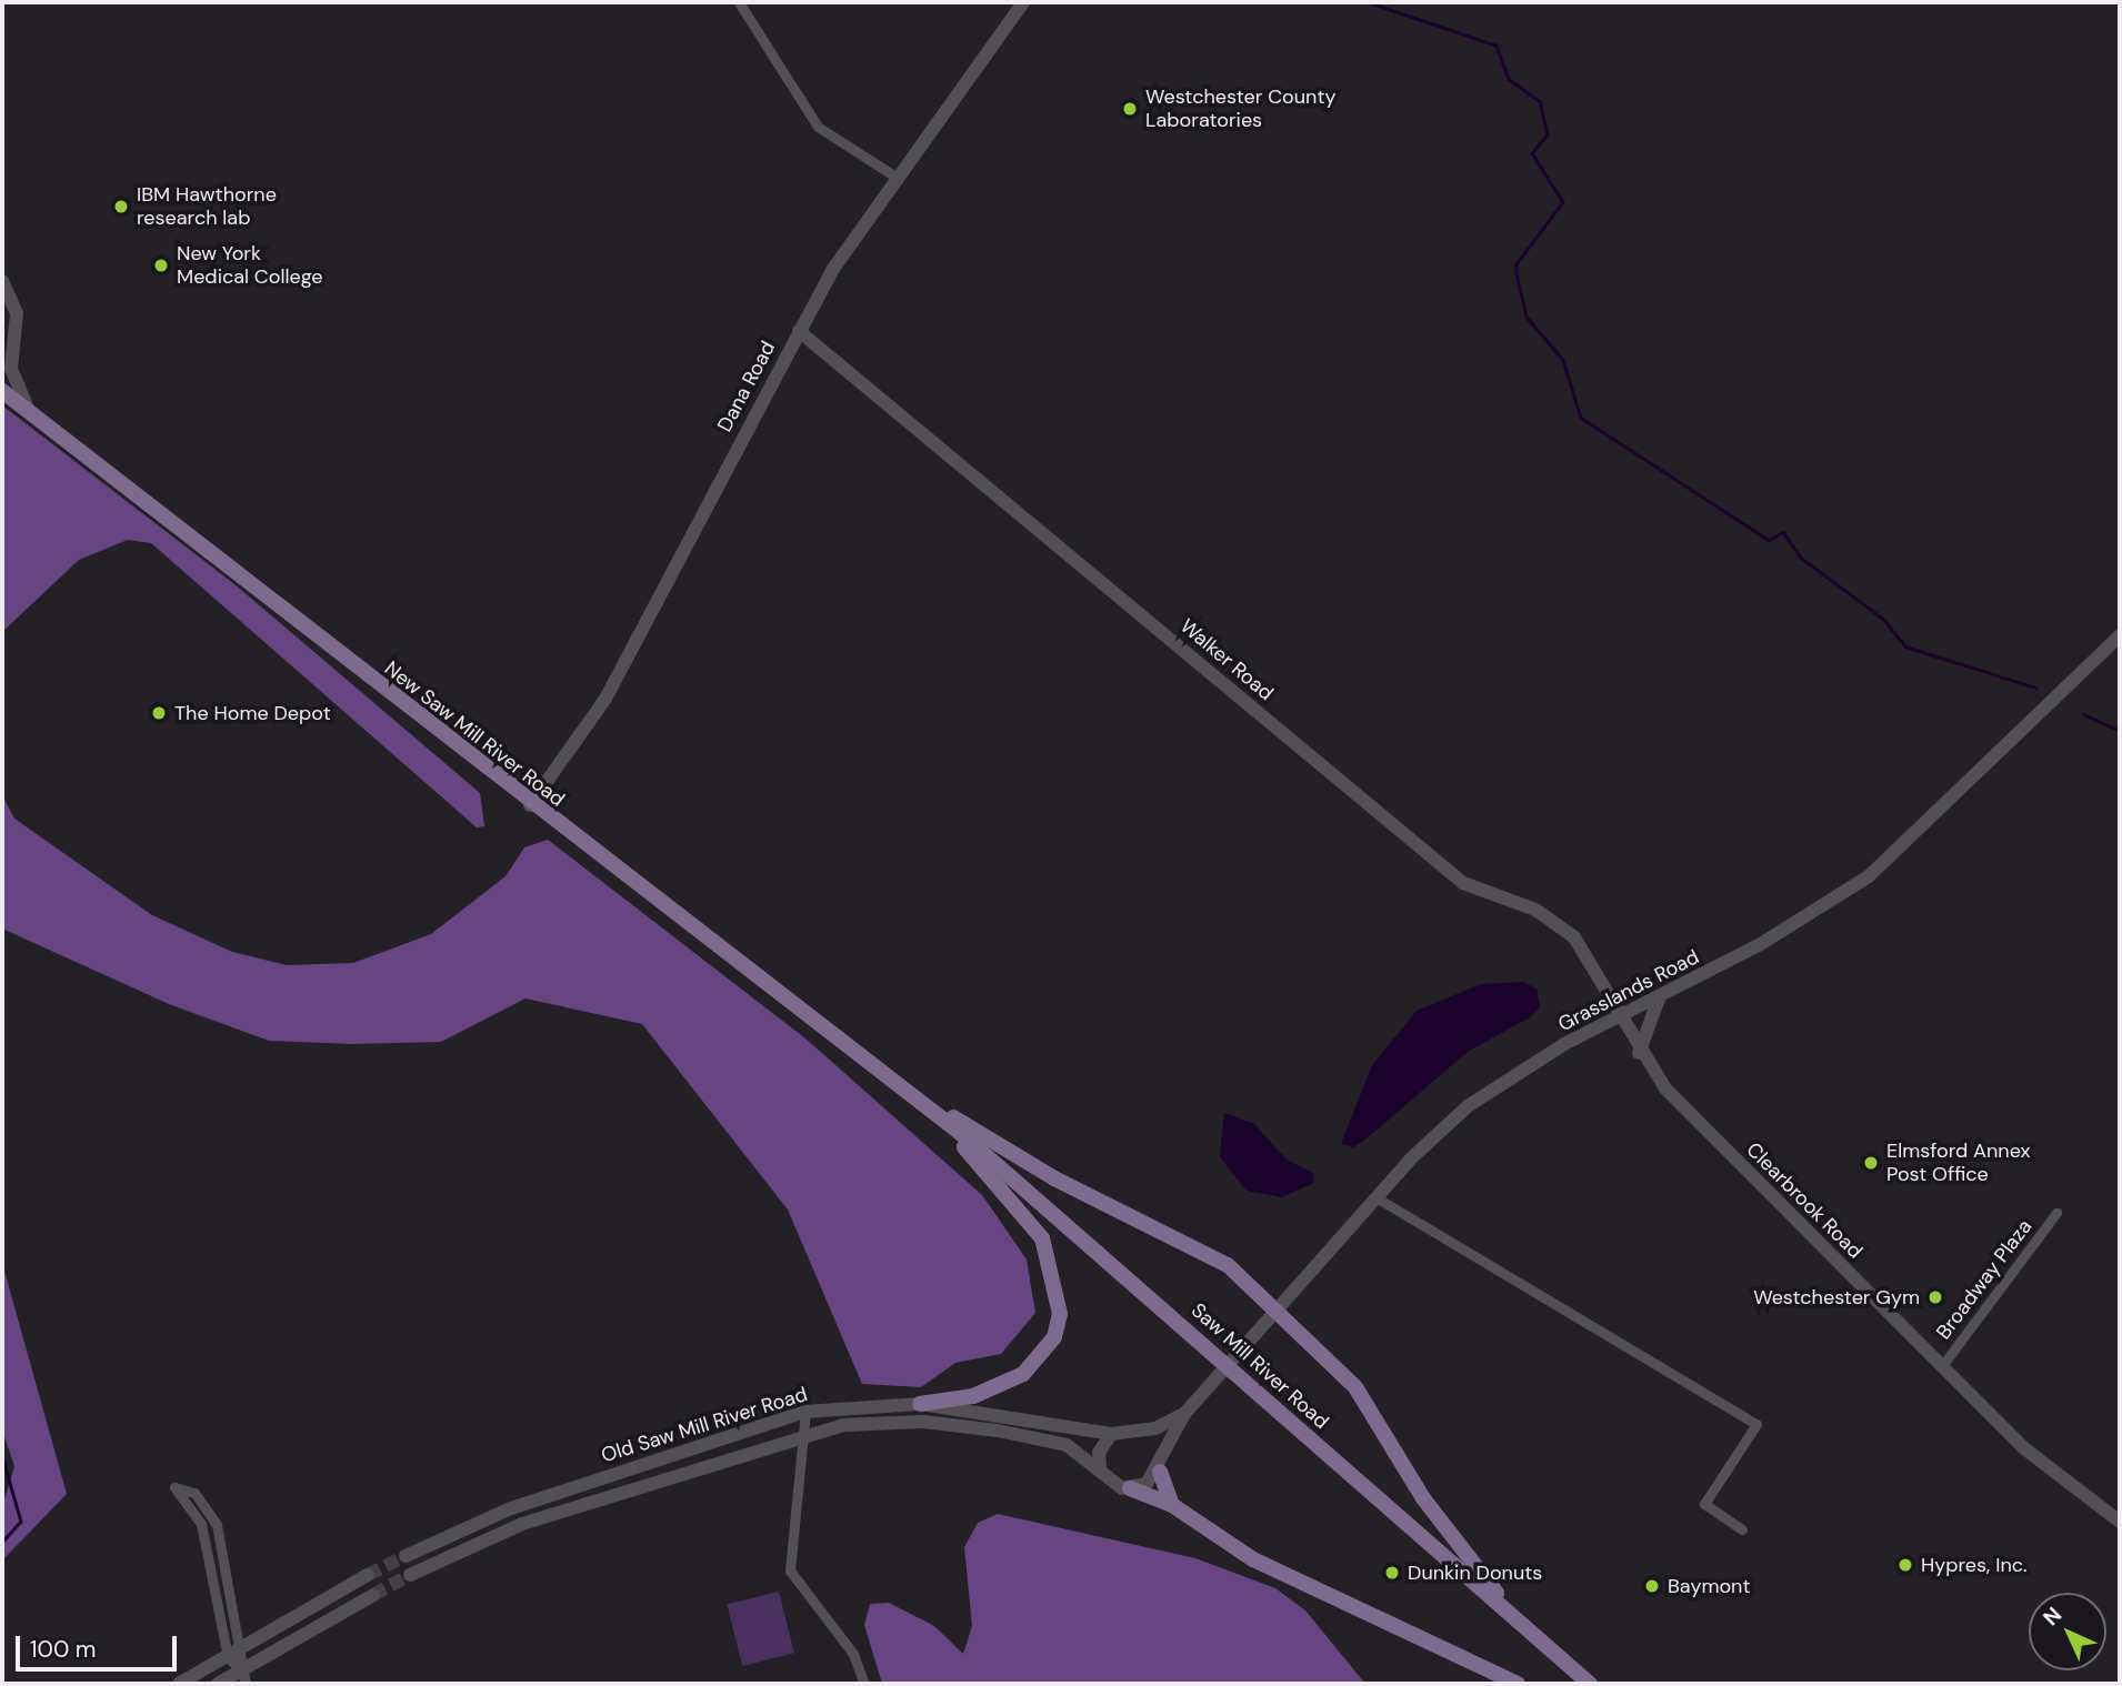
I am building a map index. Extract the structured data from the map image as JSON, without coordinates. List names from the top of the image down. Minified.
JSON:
{"streets":{"main road":["New Saw Mill River Road","Saw Mill River Road"],"street":["Dana Road","Walker Road","Grasslands Road","Clearbrook Road","Broadway Plaza","Old Saw Mill River Road"]},"crossings":[["Dana Road","Walker Road"],["Dana Road","New Saw Mill River Road"],["Walker Road","Grasslands Road"],["Walker Road","Clearbrook Road"],["New Saw Mill River Road","Saw Mill River Road"],["Grasslands Road","Clearbrook Road"],["Grasslands Road","Old Saw Mill River Road"],["Clearbrook Road","Broadway Plaza"]],"places":["Westchester County Laboratories","IBM Hawthorne research lab","New York Medical College","The Home Depot","Elmsford Annex Post Office","Westchester Gym","Hypres, Inc.","Dunkin Donuts","Baymont"],"scale_bar":"100 m","north":"top left"}
